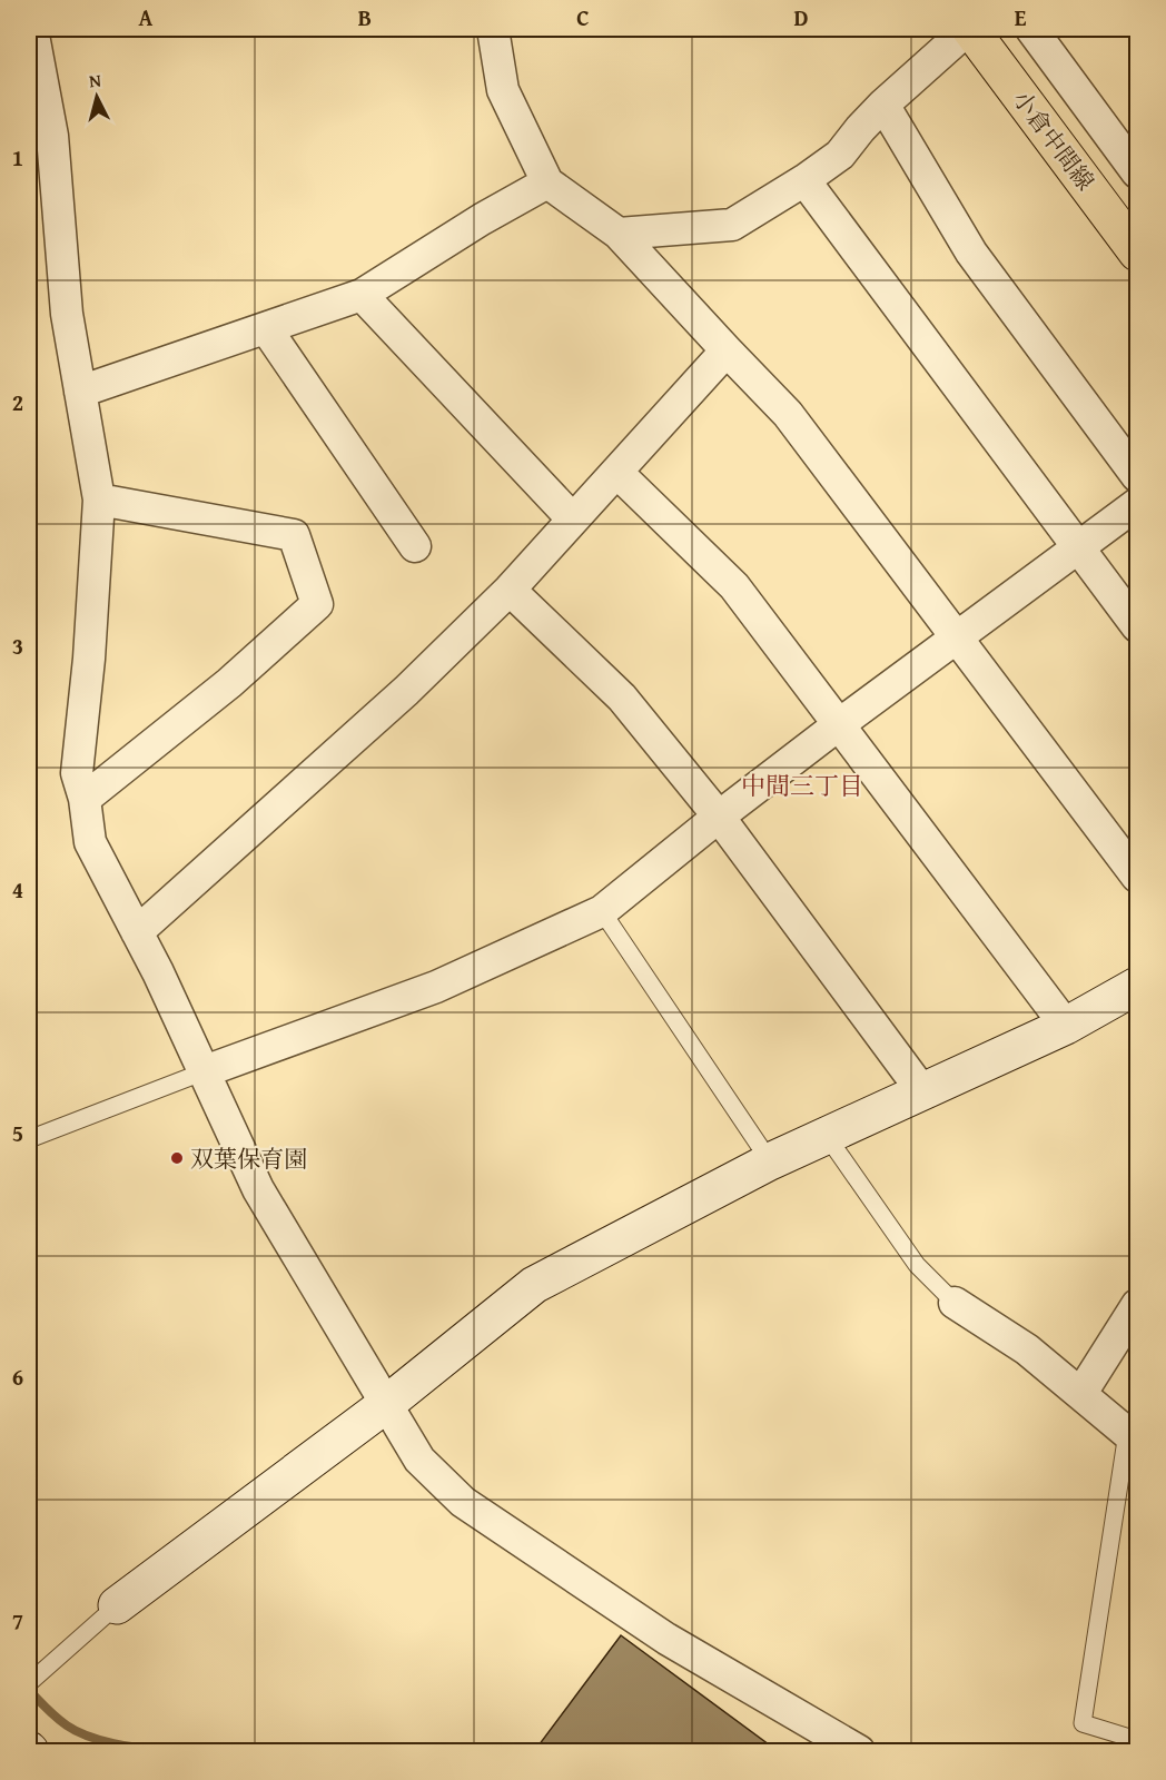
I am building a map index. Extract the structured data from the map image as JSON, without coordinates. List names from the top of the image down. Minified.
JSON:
{"streets":{"main road":["小倉中間線"]},"districts":["中間三丁目"],"places":["双葉保育園"],"north":"top","grid":{"columns":["A","B","C","D","E"],"rows":["1","2","3","4","5","6","7"]}}
